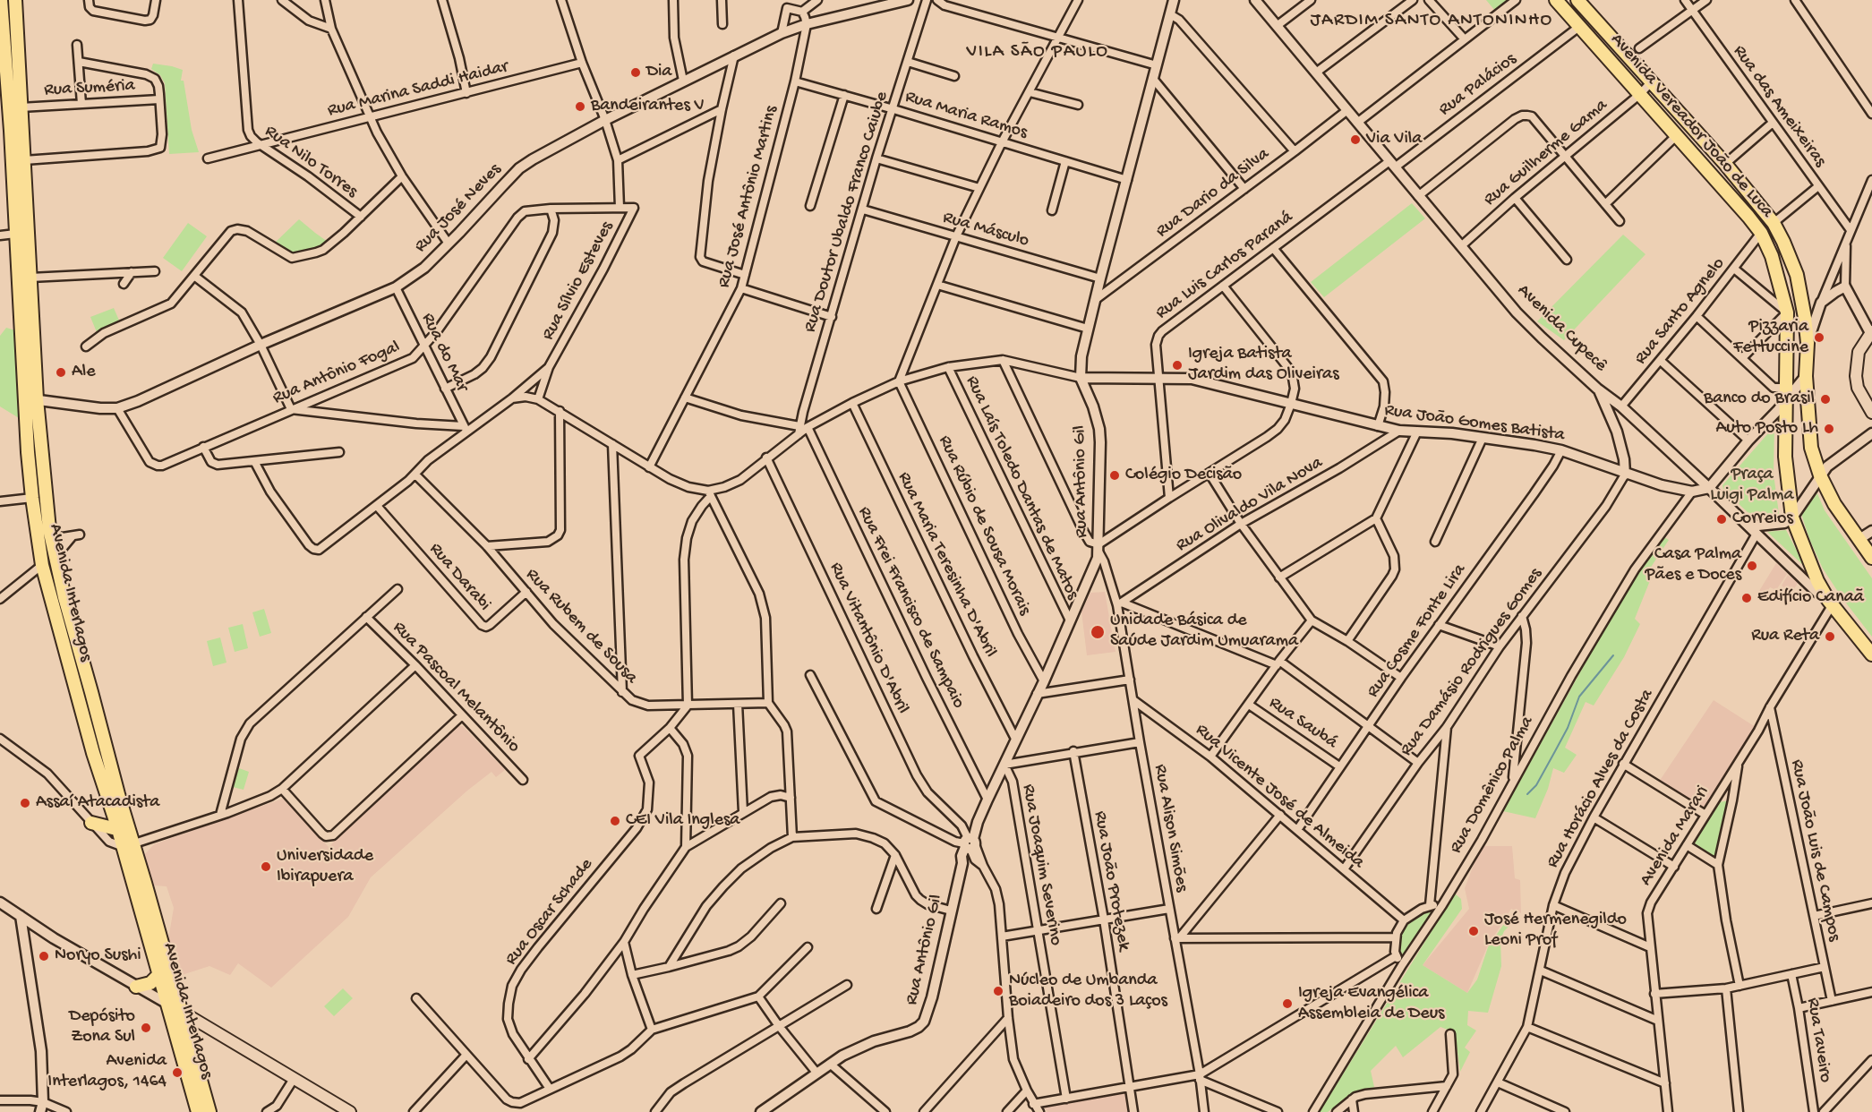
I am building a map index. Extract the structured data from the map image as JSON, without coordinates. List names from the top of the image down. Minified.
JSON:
{"streets":{"main road":["Avenida Vereador João de Luca","Avenida Cupecê","Avenida Interlagos"],"street":["Rua Palácios","Rua Suméria","Rua Marina Saddi Haidar","Rua das Ameixeiras","Rua Maria Ramos","Rua Guilherme Gama","Rua Nilo Torres","Rua Dario da Silva","Rua José Antônio Martins","Rua José Neves","Rua Doutor Ubaldo Franco Caiube","Rua Másculo","Rua Luis Carlos Paraná","Rua Sílvio Esteves","Rua Santo Agnelo","Rua do Mar","Rua Antônio Fogal","Rua João Gomes Batista","Rua Antônio Gil","Rua Laís Toledo Dantas de Matos","Rua Olivaldo Vila Nova","Rua Rúbio de Sousa Morais","Rua Maria Teresinha D'Abril","Rua Darabi","Rua Frei Francisco de Sampaio","Rua Rubem de Sousa","Rua Cosme Fonte Lira","Rua Vitantônio D'Abril","Rua Damásio Rodrigues Gomes","Rua Pascoal Melantônio","Rua Saubá","Rua Horácio Alves da Costa","Rua Domênico Palma","Rua Vicente José de Almeida","Rua Alison Simões","Avenida Marari","Rua João Luis de Campos","Rua Joaquim Severino","Rua João Protezek","Rua Oscar Schade","Rua Taveiro"]},"crossings":[["Rua Palácios","Avenida Vereador João de Luca"],["Rua Palácios","Rua Luis Carlos Paraná"],["Rua Palácios","Avenida Cupecê"],["Rua Suméria","Avenida Interlagos"],["Rua Marina Saddi Haidar","Rua Nilo Torres"],["Rua Maria Ramos","Rua José Antônio Martins"],["Rua Maria Ramos","Rua Doutor Ubaldo Franco Caiube"],["Rua Maria Ramos","Rua Antônio Gil"],["Avenida Vereador João de Luca","Rua Guilherme Gama"],["Avenida Vereador João de Luca","Rua Santo Agnelo"],["Avenida Vereador João de Luca","Avenida Cupecê"],["Avenida Vereador João de Luca","Avenida Marari"],["Rua Guilherme Gama","Avenida Cupecê"],["Rua Dario da Silva","Avenida Cupecê"],["Rua Dario da Silva","Rua Antônio Gil"],["Rua José Antônio Martins","Rua José Neves"],["Rua José Neves","Rua do Mar"],["Rua José Neves","Rua Antônio Fogal"],["Rua José Neves","Avenida Interlagos"],["Rua Doutor Ubaldo Franco Caiube","Rua Másculo"],["Rua Doutor Ubaldo Franco Caiube","Rua João Gomes Batista"],["Rua Doutor Ubaldo Franco Caiube","Rua Frei Francisco de Sampaio"],["Rua Másculo","Rua Antônio Gil"],["Rua Luis Carlos Paraná","Avenida Cupecê"],["Rua Luis Carlos Paraná","Rua João Gomes Batista"],["Rua Sílvio Esteves","Rua Antônio Fogal"],["Rua Santo Agnelo","Avenida Cupecê"],["Avenida Cupecê","Rua Horácio Alves da Costa"],["Avenida Cupecê","Avenida Marari"],["Rua do Mar","Rua Antônio Fogal"],["Rua João Gomes Batista","Rua Antônio Gil"],["Rua João Gomes Batista","Rua Laís Toledo Dantas de Matos"],["Rua João Gomes Batista","Rua Olivaldo Vila Nova"],["Rua João Gomes Batista","Rua Rúbio de Sousa Morais"],["Rua João Gomes Batista","Rua Maria Teresinha D'Abril"],["Rua João Gomes Batista","Rua Frei Francisco de Sampaio"],["Rua João Gomes Batista","Rua Cosme Fonte Lira"],["Rua João Gomes Batista","Rua Vitantônio D'Abril"],["Rua João Gomes Batista","Rua Damásio Rodrigues Gomes"],["Rua João Gomes Batista","Rua Domênico Palma"],["Rua Antônio Gil","Rua Laís Toledo Dantas de Matos"],["Rua Antônio Gil","Rua Rúbio de Sousa Morais"],["Rua Antônio Gil","Rua Maria Teresinha D'Abril"],["Rua Antônio Gil","Rua Frei Francisco de Sampaio"],["Rua Antônio Gil","Rua Vitantônio D'Abril"],["Rua Antônio Gil","Rua Alison Simões"],["Rua Antônio Gil","Rua Joaquim Severino"],["Rua Olivaldo Vila Nova","Rua Alison Simões"],["Rua Darabi","Rua Rubem de Sousa"],["Rua Cosme Fonte Lira","Rua Saubá"],["Rua Cosme Fonte Lira","Rua Vicente José de Almeida"],["Rua Damásio Rodrigues Gomes","Rua Vicente José de Almeida"],["Rua Vicente José de Almeida","Rua Alison Simões"],["Avenida Marari","Rua João Luis de Campos"]],"districts":["JARDIM SANTO ANTONINHO","VILA SÃO PAULO"],"parks":["Praça Luigi Palma"],"places":["Dia","Bandeirantes V","Via Vila","Pizzaria Fettuccine","Igreja Batista Jardim das Oliveiras","Ale","Banco do Brasil","Auto Posto Lh","Colégio Decisão","Correios","Casa Palma Pães e Doces","Edifício Canaã","Unidade Básica de Saúde Jardim Umuarama","Rua Reta","Assaí Atacadista","CEI Vila Inglesa","Universidade Ibirapuera","José Hermenegildo Leoni Prof","Noryo Sushi","Núcleo de Umbanda Boiadeiro dos 3 Laços","Igreja Evangélica Assembleia de Deus","Depósito Zona Sul","Avenida Interlagos, 1464"]}
